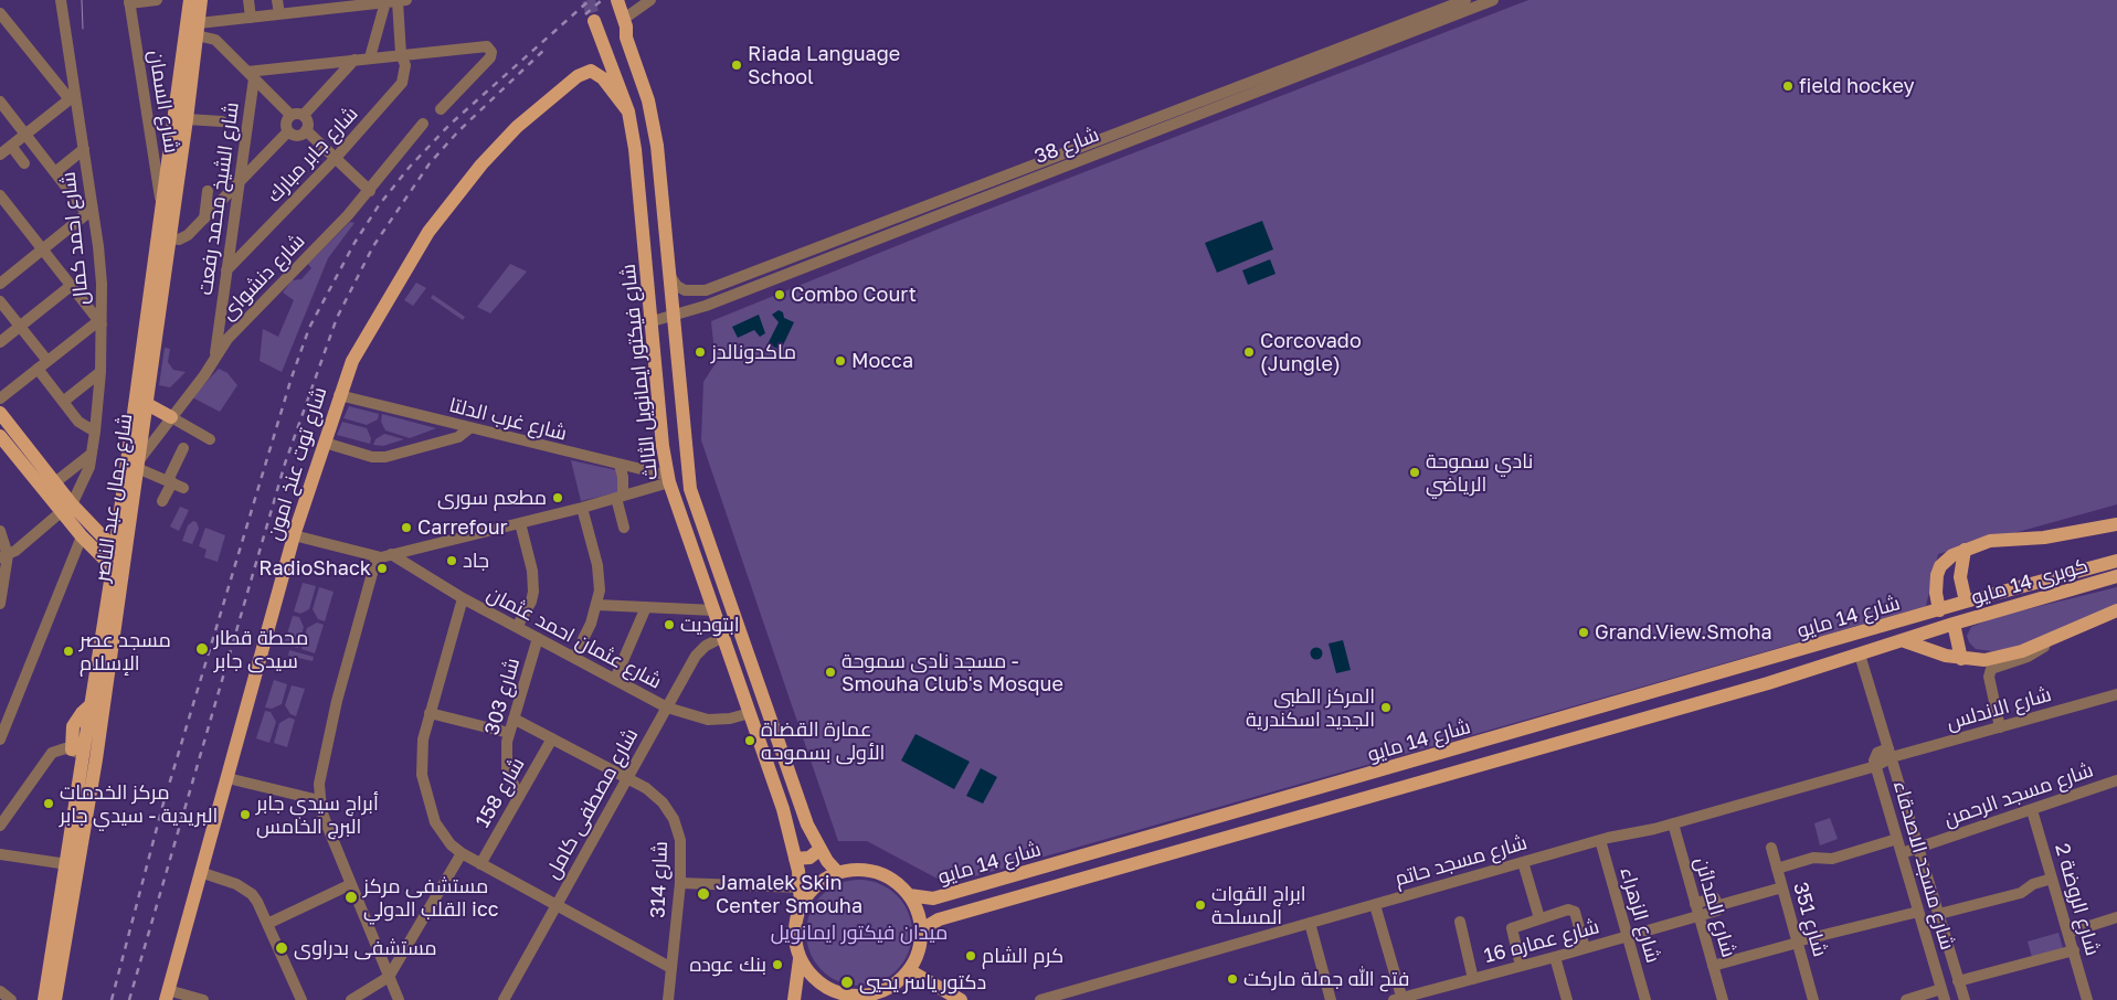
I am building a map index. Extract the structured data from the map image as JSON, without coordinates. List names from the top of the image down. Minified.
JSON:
{"streets":{"main road":["شارع فيكتور ايمانويل الثالث","شارع توت عنخ امون","شارع جمال عبد الناصر","كوبرى 14 مايو","شارع 14 مايو"],"street":["شارع السمان","شارع 38","شارع جابر مبارك","شارع الشيخ محمد رفعت","شارع احمد كمال","شارع دنشواى","شارع غرب الدلتا","شارع عثمان احمد عثمان","شارع 303","شارع الاندلس","شارع 158","شارع مسجد الرحمن","شارع مصطفى كامل","شارع مسجد حاتم","شارع مسجد الاصدقاء","شارع 314","شارع الروضة 2","شارع المدائن","شارع الزهراء","شارع 351","شارع عماره 16"]},"crossings":[["شارع السمان","شارع جمال عبد الناصر"],["شارع 38","شارع فيكتور ايمانويل الثالث"],["شارع جابر مبارك","شارع الشيخ محمد رفعت"],["شارع الشيخ محمد رفعت","شارع دنشواى"],["شارع دنشواى","شارع جمال عبد الناصر"],["شارع فيكتور ايمانويل الثالث","شارع غرب الدلتا"],["شارع فيكتور ايمانويل الثالث","شارع توت عنخ امون"],["شارع فيكتور ايمانويل الثالث","شارع 14 مايو"],["شارع فيكتور ايمانويل الثالث","شارع عثمان احمد عثمان"],["شارع فيكتور ايمانويل الثالث","شارع مصطفى كامل"],["شارع غرب الدلتا","شارع توت عنخ امون"],["كوبرى 14 مايو","شارع 14 مايو"],["شارع 14 مايو","شارع مسجد الاصدقاء"],["شارع عثمان احمد عثمان","شارع 303"],["شارع عثمان احمد عثمان","شارع مصطفى كامل"],["شارع 303","شارع 158"],["شارع 303","شارع 314"],["شارع الاندلس","شارع مسجد حاتم"],["شارع الاندلس","شارع مسجد الاصدقاء"],["شارع 158","شارع 314"],["شارع مسجد الرحمن","شارع مسجد الاصدقاء"],["شارع مسجد الرحمن","شارع الروضة 2"],["شارع مصطفى كامل","شارع 314"],["شارع مسجد حاتم","شارع مسجد الاصدقاء"],["شارع مسجد حاتم","شارع المدائن"],["شارع مسجد حاتم","شارع الزهراء"],["شارع المدائن","شارع عماره 16"],["شارع الزهراء","شارع عماره 16"]],"parks":["ميدان فيكتور ايمانويل"],"places":["Riada Language School","field hockey","Combo Court","ماكدونالدز","Corcovado (Jungle)","Mocca","نادي سموحة الرياضي","مطعم سورى","Carrefour","جاد","RadioShack","ابتوديت","Grand.View.Smoha","محطة قطار سيدى جابر","مسجد عصر الإسلام","مسجد نادى سموحة - Smouha Club's Mosque","المركز الطبى الجديد اسكندرية","عمارة القضاة الأولى بسموحه","مركز الخدمات البريدية - سيدي جابر","أبراج سيدي جابر البرج الخامس","Jamalek Skin Center Smouha","مستشفى مركز القلب الدولي icc","ابراج القوات المسلحة","مستشفى بدراوى","كرم الشام","بنك عوده","فتح الله جملة ماركت","دكتور ياسر يحيي"]}
